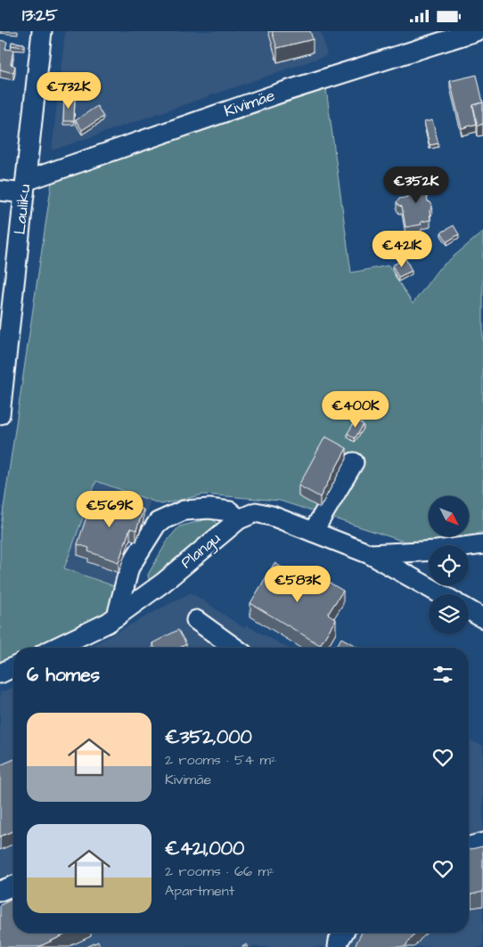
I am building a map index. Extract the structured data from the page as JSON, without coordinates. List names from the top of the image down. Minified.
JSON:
{"streets":{"street":["Kivimäe","Lauliku","Plangu"]},"crossings":[["Kivimäe","Lauliku"]],"north":"bottom right","page":{"status":"13:25","price":["€732K","€352K","€421K","€400K","€569K","€583K"],"heading":"6 homes","list":[{"name":"€352,000","note":"2 rooms · 54 m² · Kivimäe"},{"name":"€421,000","note":"2 rooms · 66 m² · Apartment"}]}}
